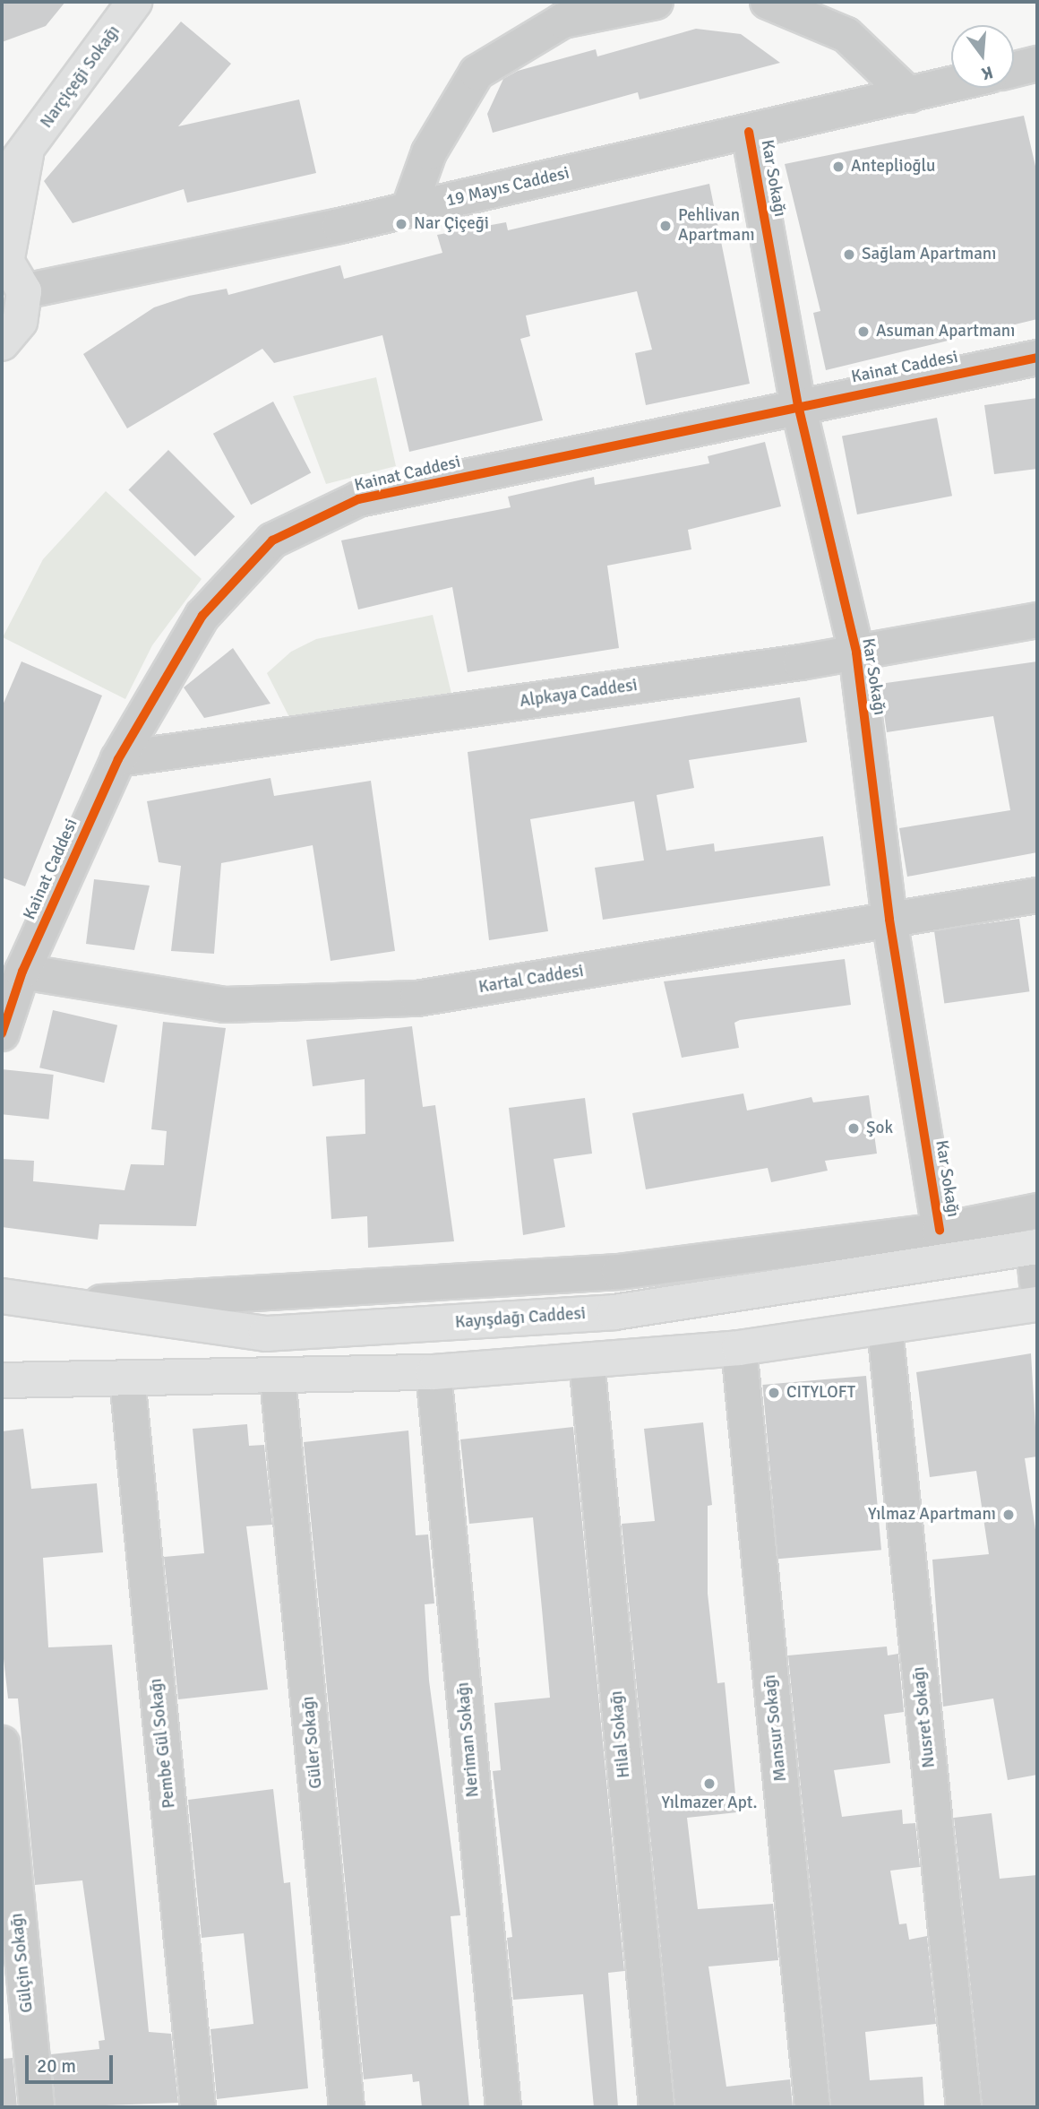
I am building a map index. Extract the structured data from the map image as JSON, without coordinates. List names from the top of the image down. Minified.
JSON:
{"streets":{"main road":["Narçiçeği Sokağı","Kayışdağı Caddesi"],"street":["Kar Sokağı","19 Mayıs Caddesi","Kainat Caddesi","Alpkaya Caddesi","Kartal Caddesi","Nusret Sokağı","Mansur Sokağı","Hilal Sokağı","Neriman Sokağı","Güler Sokağı","Pembe Gül Sokağı","Gülçin Sokağı"]},"crossings":[["Narçiçeği Sokağı","19 Mayıs Caddesi"],["Kar Sokağı","19 Mayıs Caddesi"],["Kar Sokağı","Kainat Caddesi"],["Kar Sokağı","Alpkaya Caddesi"],["Kar Sokağı","Kartal Caddesi"],["Kainat Caddesi","Alpkaya Caddesi"],["Kainat Caddesi","Kartal Caddesi"]],"places":["Anteplioğlu","Nar Çiçeği","Pehlivan Apartmanı","Sağlam Apartmanı","Asuman Apartmanı","Şok","CITYLOFT","Yılmaz Apartmanı","Yılmazer Apt."],"scale_bar":"20 m","north":"bottom"}
